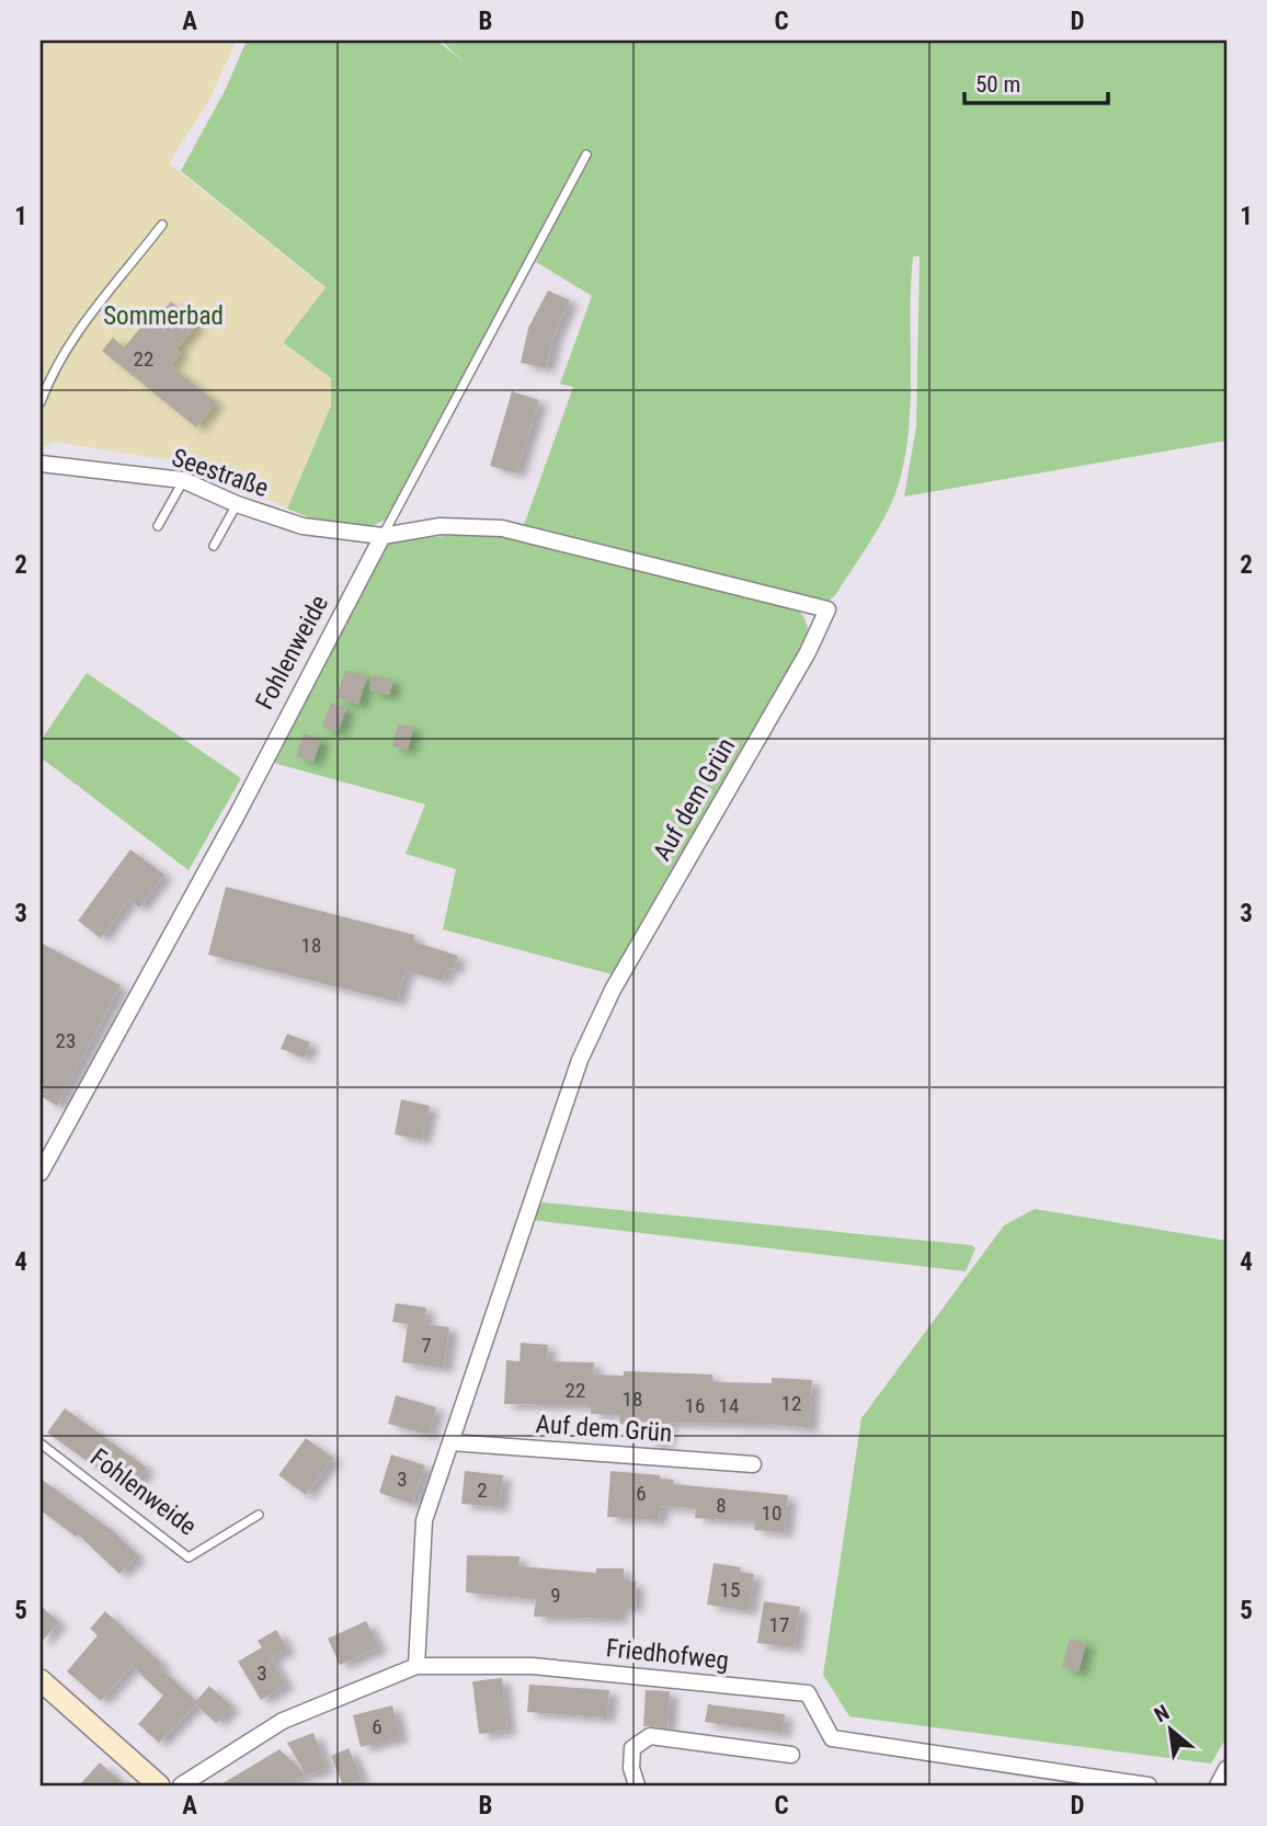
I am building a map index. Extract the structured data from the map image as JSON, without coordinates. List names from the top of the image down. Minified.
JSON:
{"streets":{"street":["Seestraße","Fohlenweide","Auf dem Grün","Friedhofweg"]},"crossings":[["Seestraße","Fohlenweide"],["Seestraße","Auf dem Grün"],["Fohlenweide","Auf dem Grün"],["Auf dem Grün","Friedhofweg"]],"parks":["Sommerbad"],"house_numbers":["22","18","23","7","22","18","12","16","14","3","2","6","8","10","15","9","17","3","6"],"scale_bar":"50 m","north":"top left","grid":{"columns":["A","B","C","D"],"rows":["1","2","3","4","5"]}}
